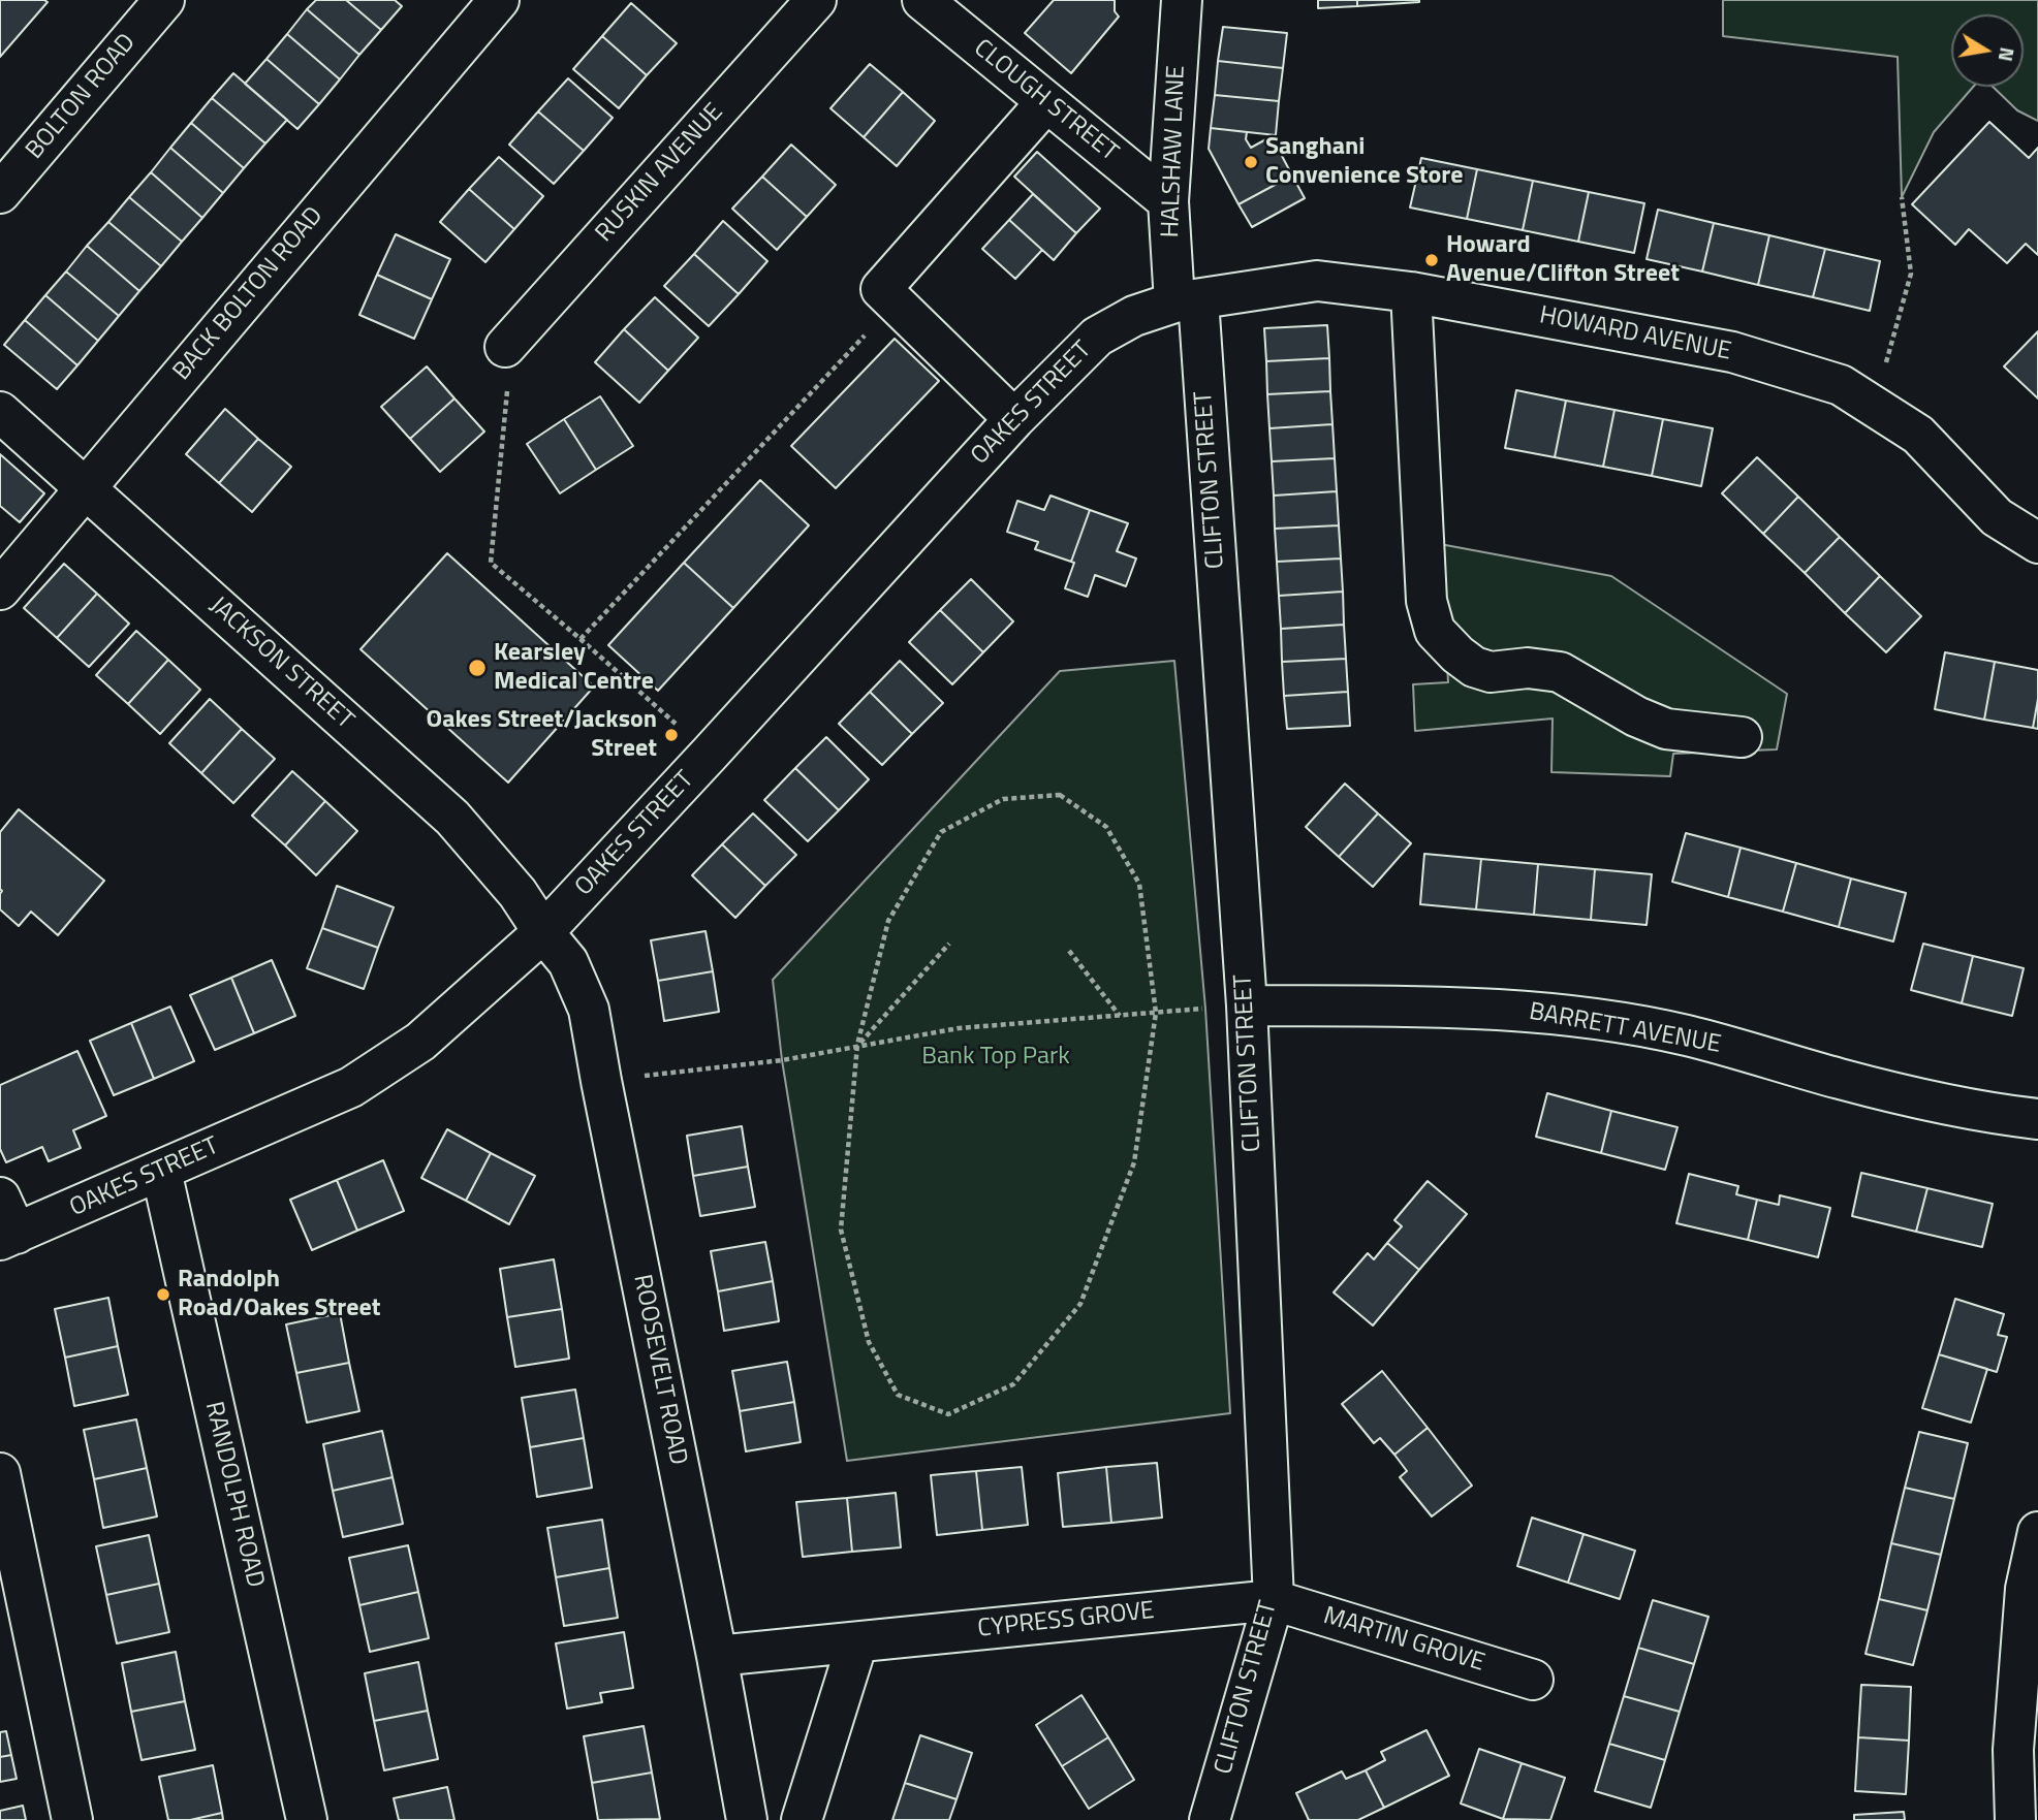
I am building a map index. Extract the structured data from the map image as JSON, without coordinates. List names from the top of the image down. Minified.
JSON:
{"streets":{"street":["BOLTON ROAD","CLOUGH STREET","HALSHAW LANE","RUSKIN AVENUE","BACK BOLTON ROAD","HOWARD AVENUE","OAKES STREET","CLIFTON STREET","JACKSON STREET","BARRETT AVENUE","ROOSEVELT ROAD","RANDOLPH ROAD","CYPRESS GROVE","MARTIN GROVE"]},"crossings":[["CLOUGH STREET","HALSHAW LANE"],["HALSHAW LANE","HOWARD AVENUE"],["HALSHAW LANE","OAKES STREET"],["HALSHAW LANE","CLIFTON STREET"],["BACK BOLTON ROAD","JACKSON STREET"],["HOWARD AVENUE","OAKES STREET"],["HOWARD AVENUE","CLIFTON STREET"],["OAKES STREET","CLIFTON STREET"],["OAKES STREET","JACKSON STREET"],["OAKES STREET","ROOSEVELT ROAD"],["OAKES STREET","RANDOLPH ROAD"],["CLIFTON STREET","BARRETT AVENUE"],["CLIFTON STREET","CYPRESS GROVE"],["CLIFTON STREET","MARTIN GROVE"],["JACKSON STREET","ROOSEVELT ROAD"],["ROOSEVELT ROAD","CYPRESS GROVE"],["CYPRESS GROVE","MARTIN GROVE"]],"parks":["Bank Top Park"],"places":["Sanghani Convenience Store","Howard Avenue/Clifton Street","Kearsley Medical Centre","Oakes Street/Jackson Street","Randolph Road/Oakes Street"],"north":"right"}
